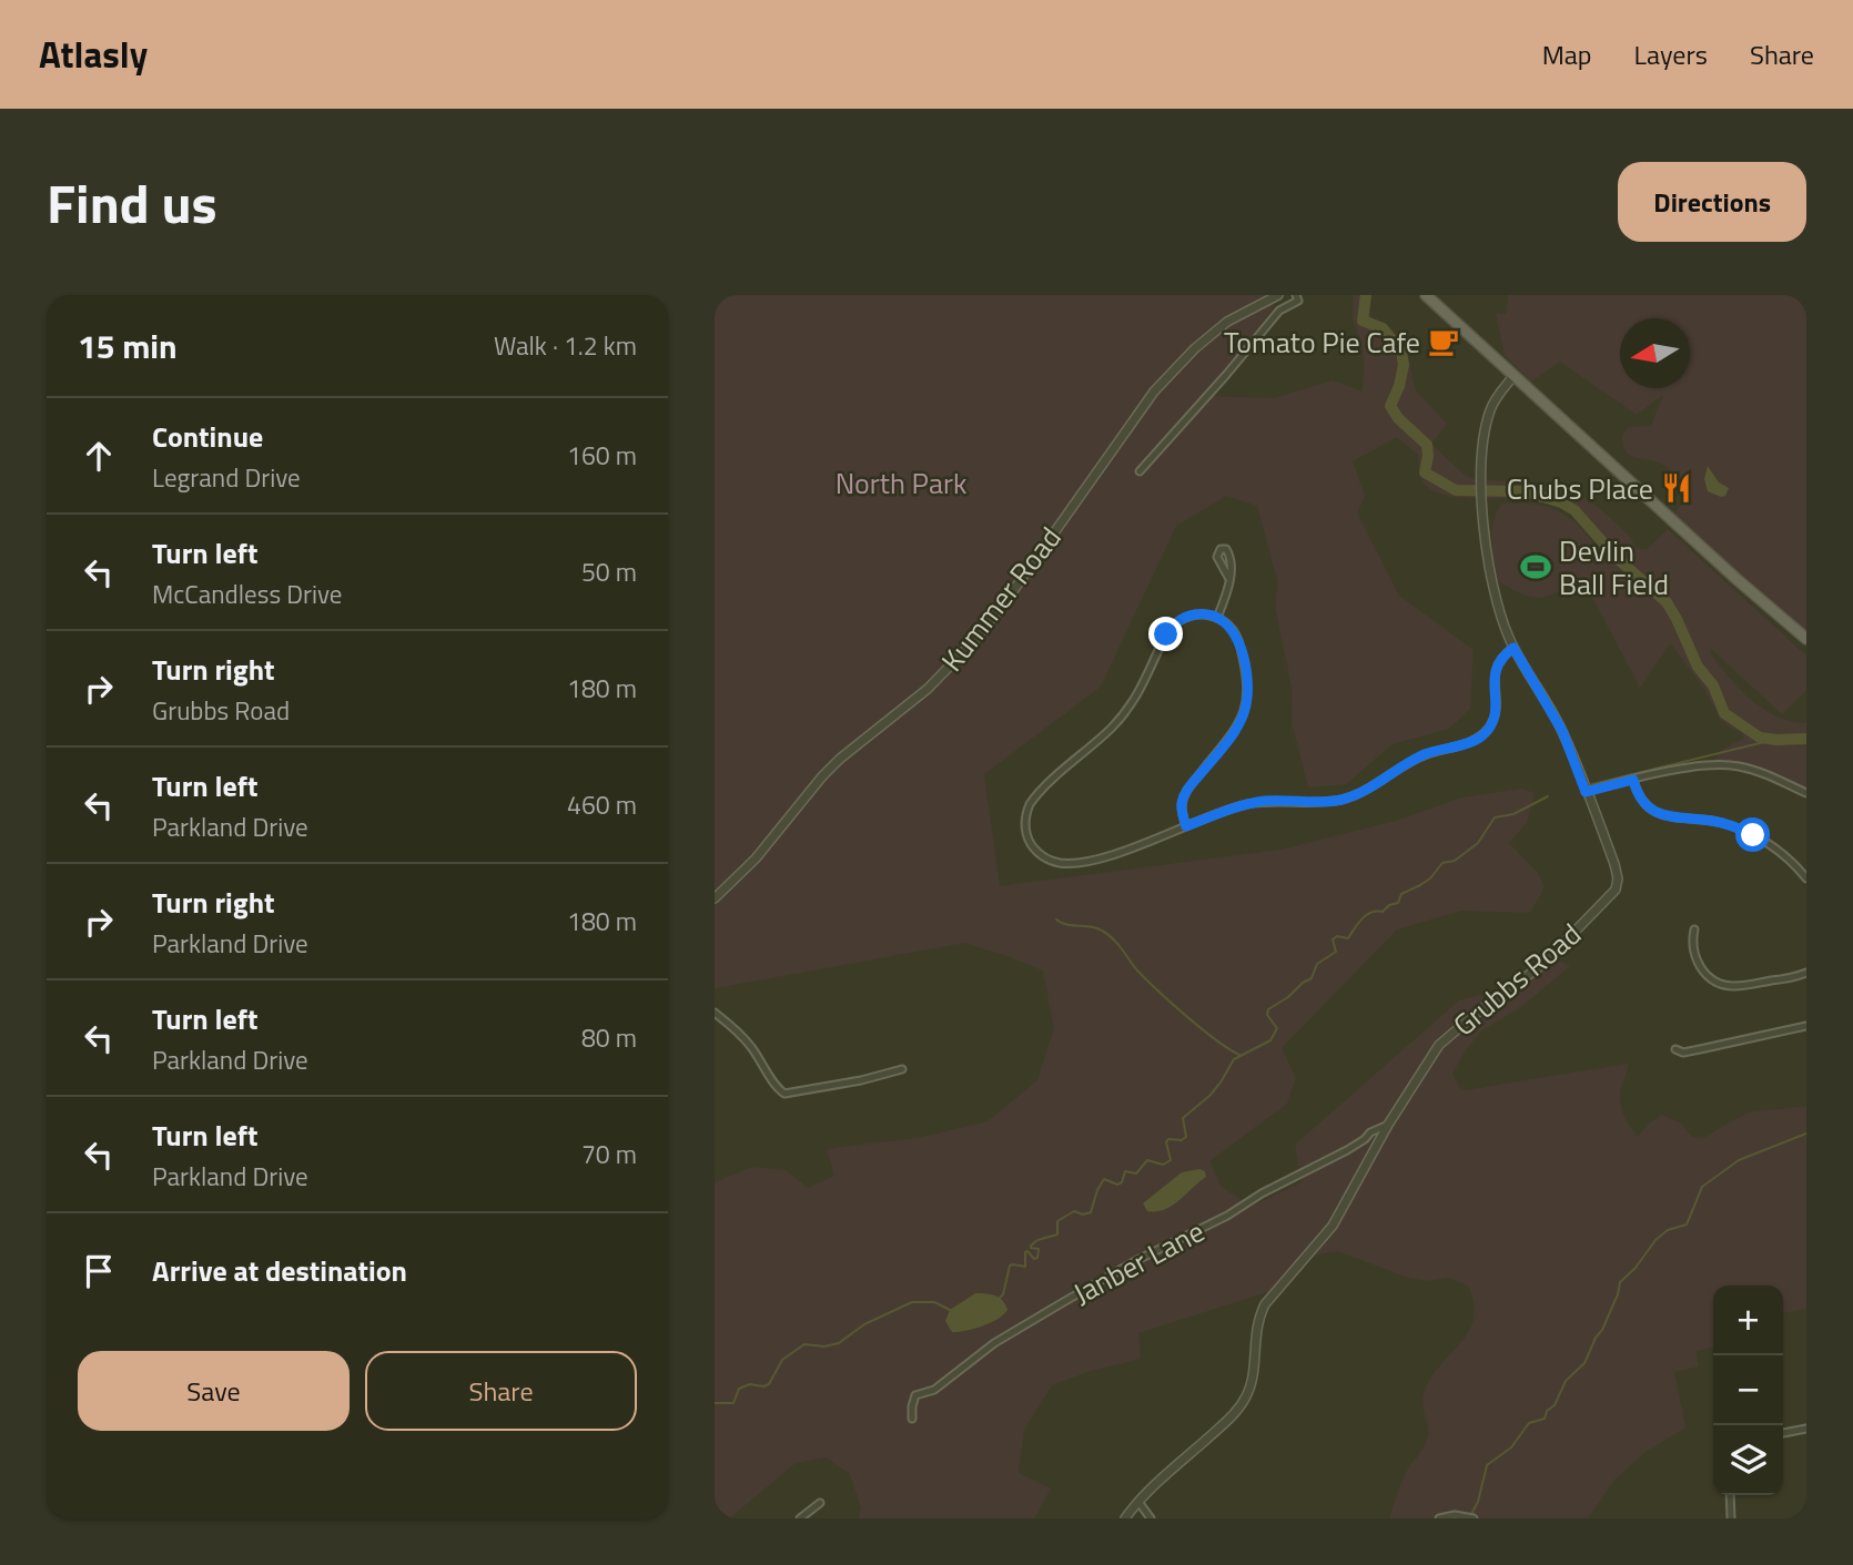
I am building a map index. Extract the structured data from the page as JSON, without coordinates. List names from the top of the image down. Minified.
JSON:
{"streets":{"street":["Kummer Road","Grubbs Road","Janber Lane"]},"crossings":[["Grubbs Road","Janber Lane"]],"parks":["North Park"],"places":{"cafe":["Tomato Pie Cafe"],"restaurant":["Chubs Place"],"sports":["Devlin Ball Field"]},"north":"left","page":{"header":"Atlasly","nav":["Map","Layers","Share"],"title":"Find us","buttons":["Directions",["Save","Share"]],"heading":["15 min","Walk · 1.2 km"],"list":[["Continue","Legrand Drive","160 m"],["Turn left","McCandless Drive","50 m"],["Turn right","Grubbs Road","180 m"],["Turn left","Parkland Drive","460 m"],["Turn right","Parkland Drive","180 m"],["Turn left","Parkland Drive","80 m"],["Turn left","Parkland Drive","70 m"],"Arrive at destination"],"map_buttons":["+","−"]}}
